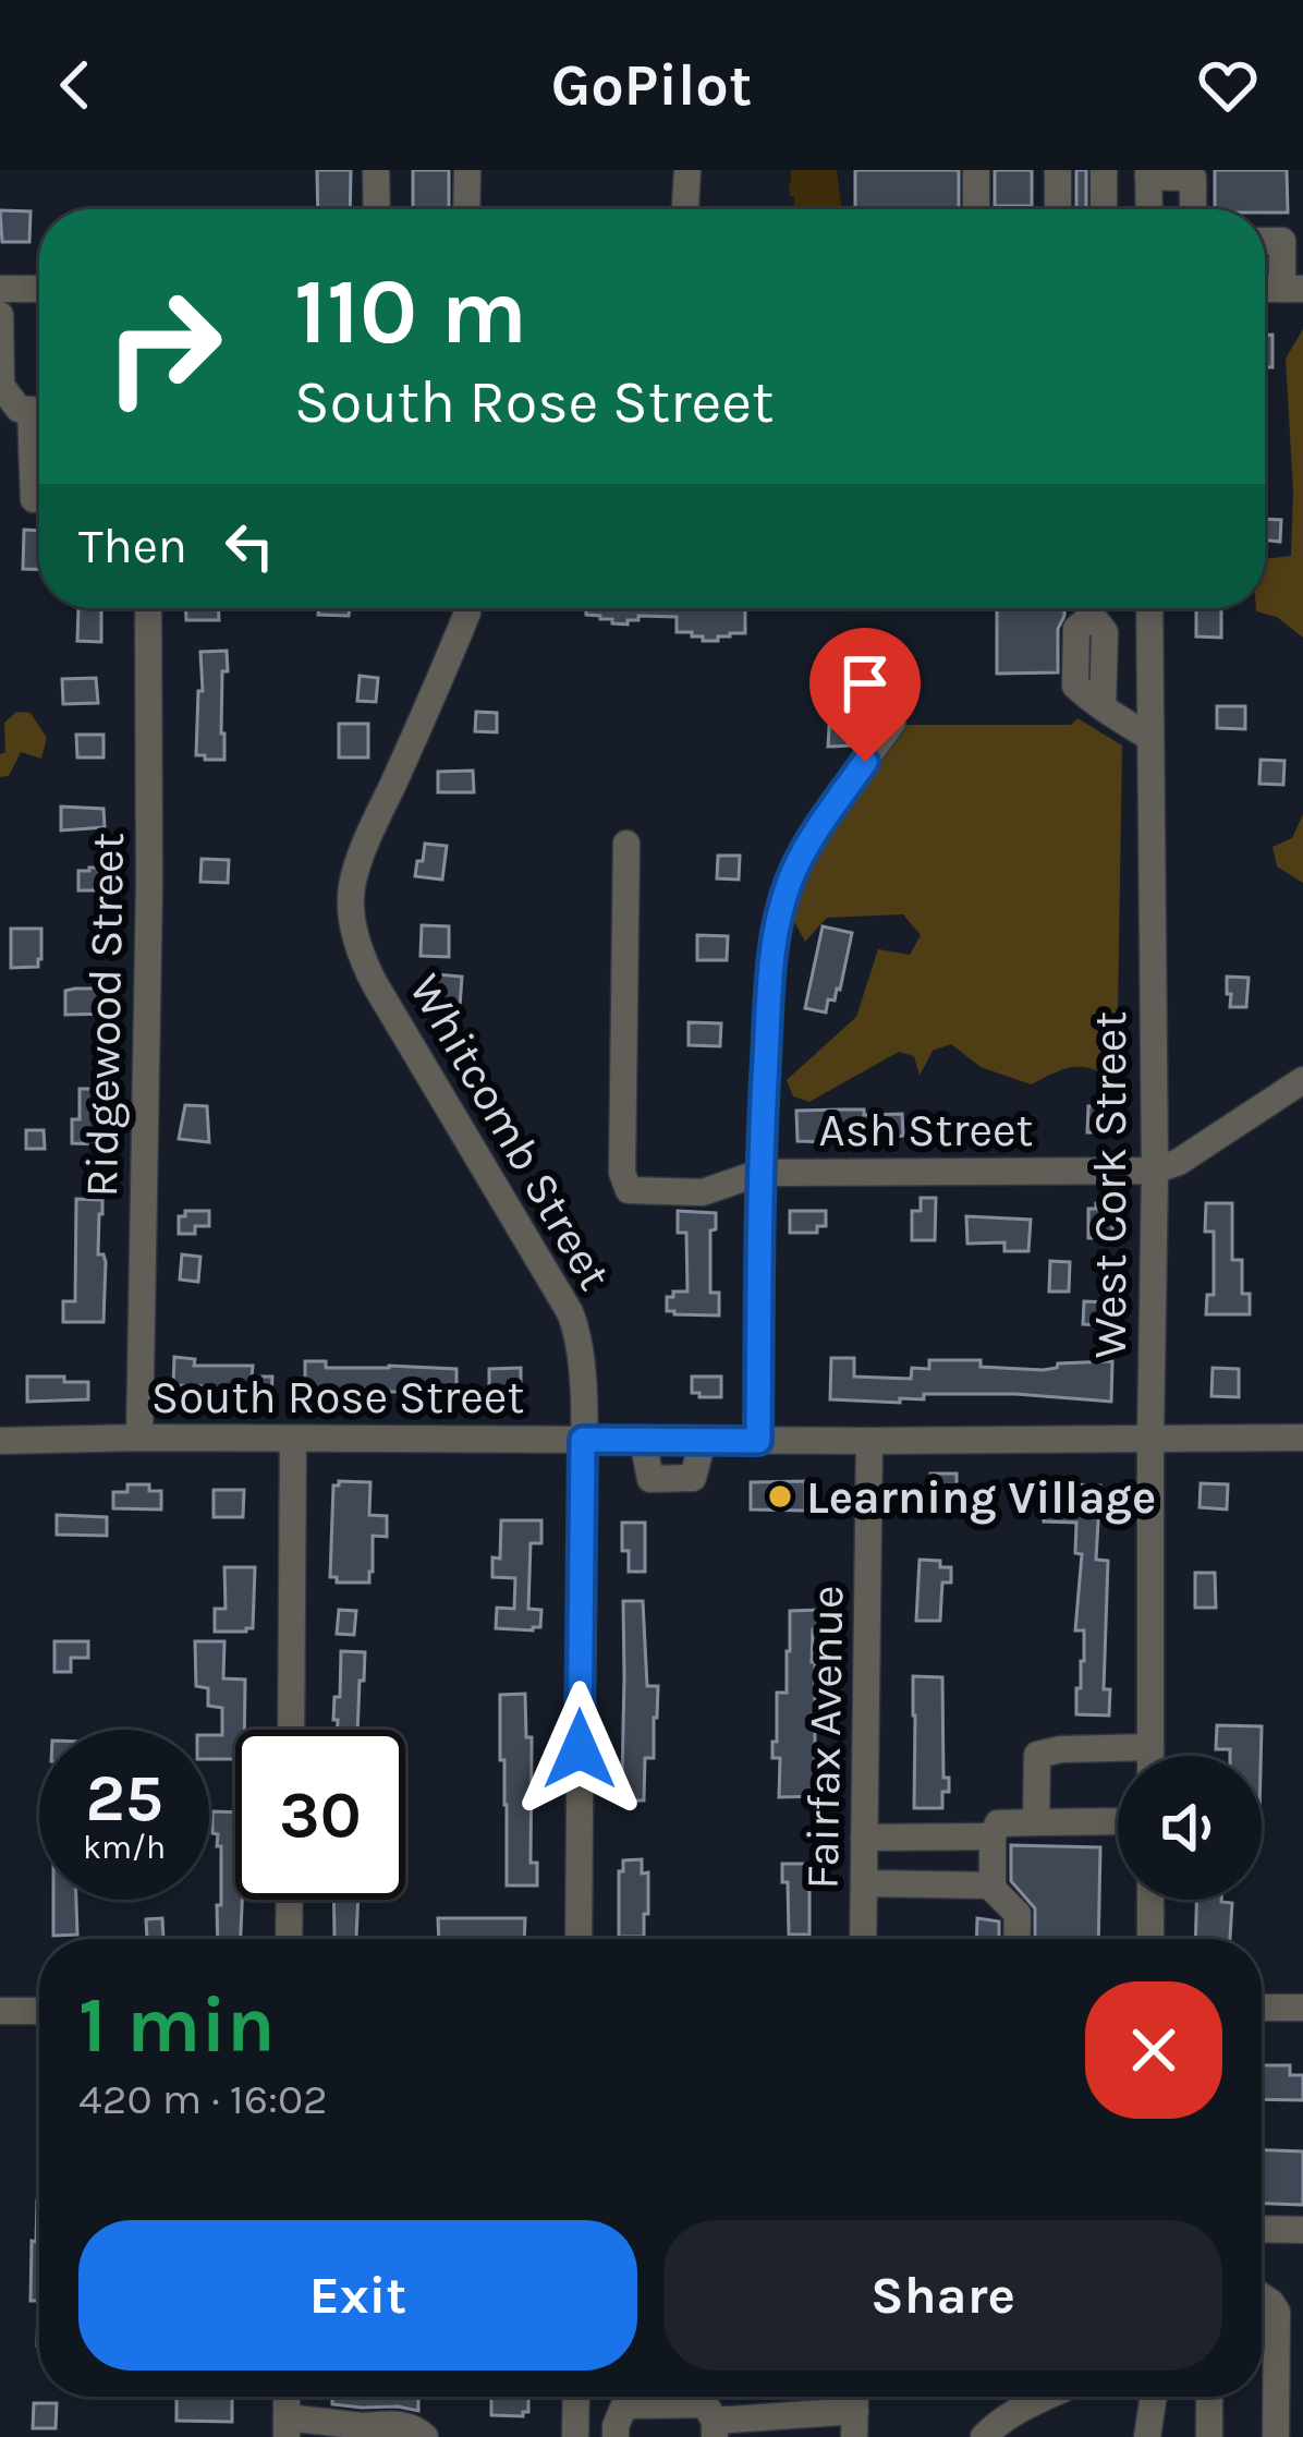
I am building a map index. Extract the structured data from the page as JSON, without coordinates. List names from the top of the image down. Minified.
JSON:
{"streets":{"street":["Ridgewood Street","Ash Street","Whitcomb Street","West Cork Street","South Rose Street","Fairfax Avenue"]},"crossings":[["Ridgewood Street","South Rose Street"],["Ash Street","West Cork Street"],["Whitcomb Street","South Rose Street"],["West Cork Street","South Rose Street"],["South Rose Street","Fairfax Avenue"]],"places":["Learning Village"],"page":{"header":"GoPilot","turn":["110 m","South Rose Street"],"then":"Then","speed":"25 km/h","limit":"30","heading":["1 min","420 m · 16:02"],"buttons":["Exit","Share"]}}
